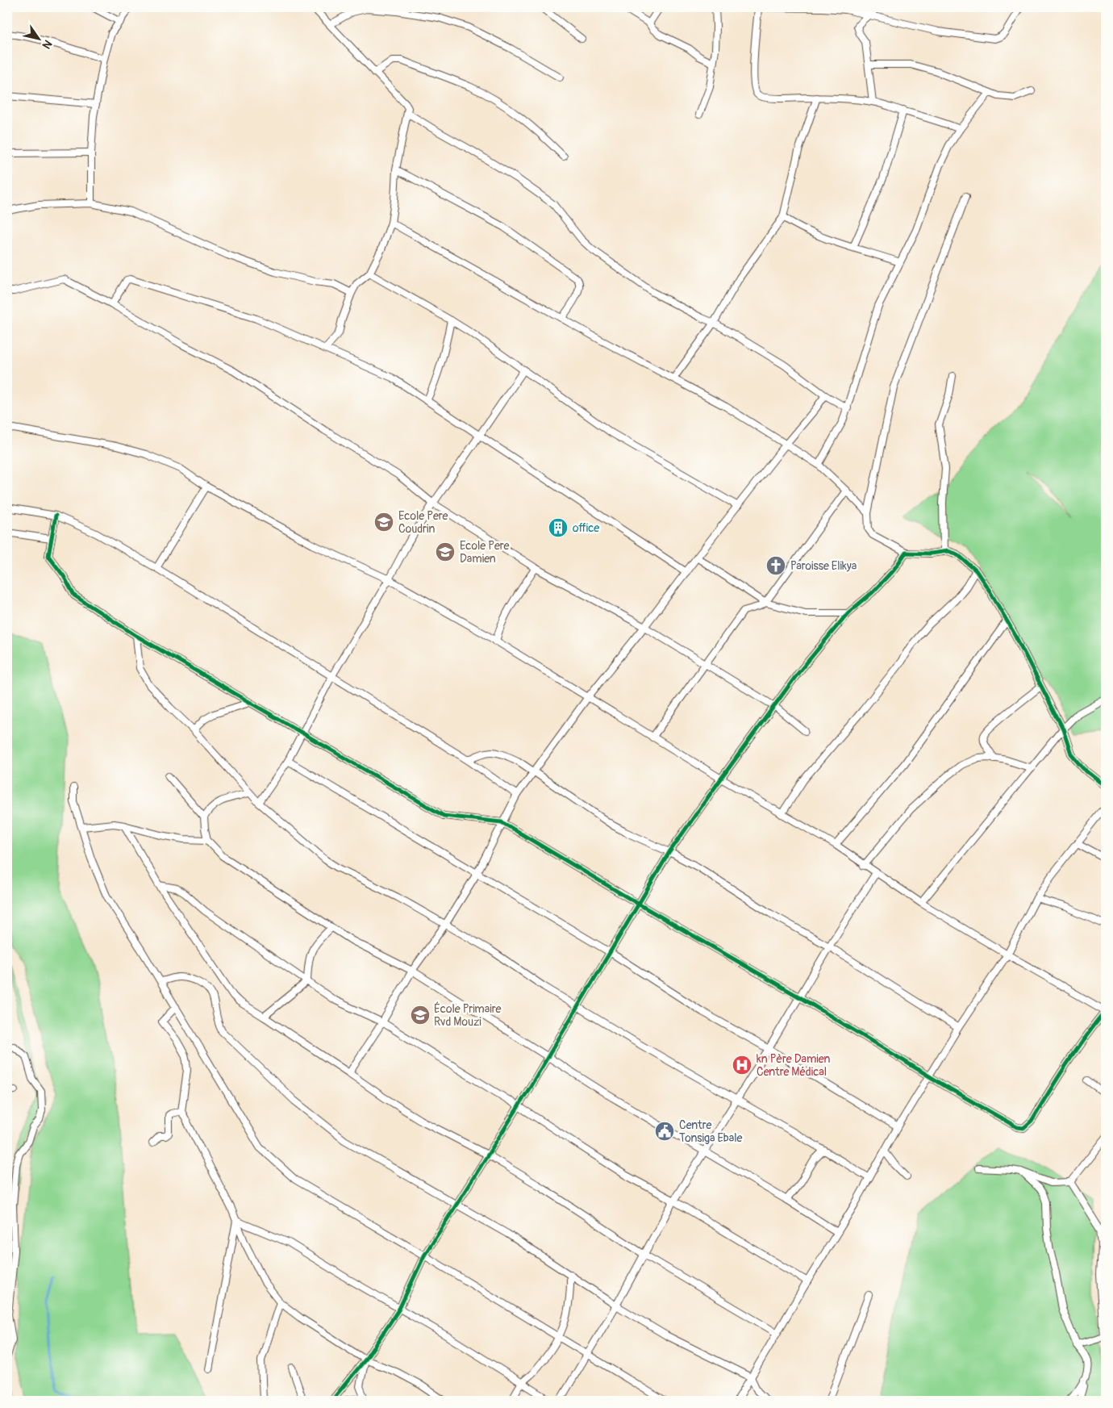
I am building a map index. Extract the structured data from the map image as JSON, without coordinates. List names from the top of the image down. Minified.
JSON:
{"places":{"school or university":["Ecole Pere Coudrin","Ecole Pere Damien","École Primaire Rvd Mouzi"],"building":["office"],"church":["Paroisse Elikya"],"hospital":["kn Père Damien Centre Médical"],"public building":["Centre Tonsiga Ebale"]},"north":"bottom right"}
